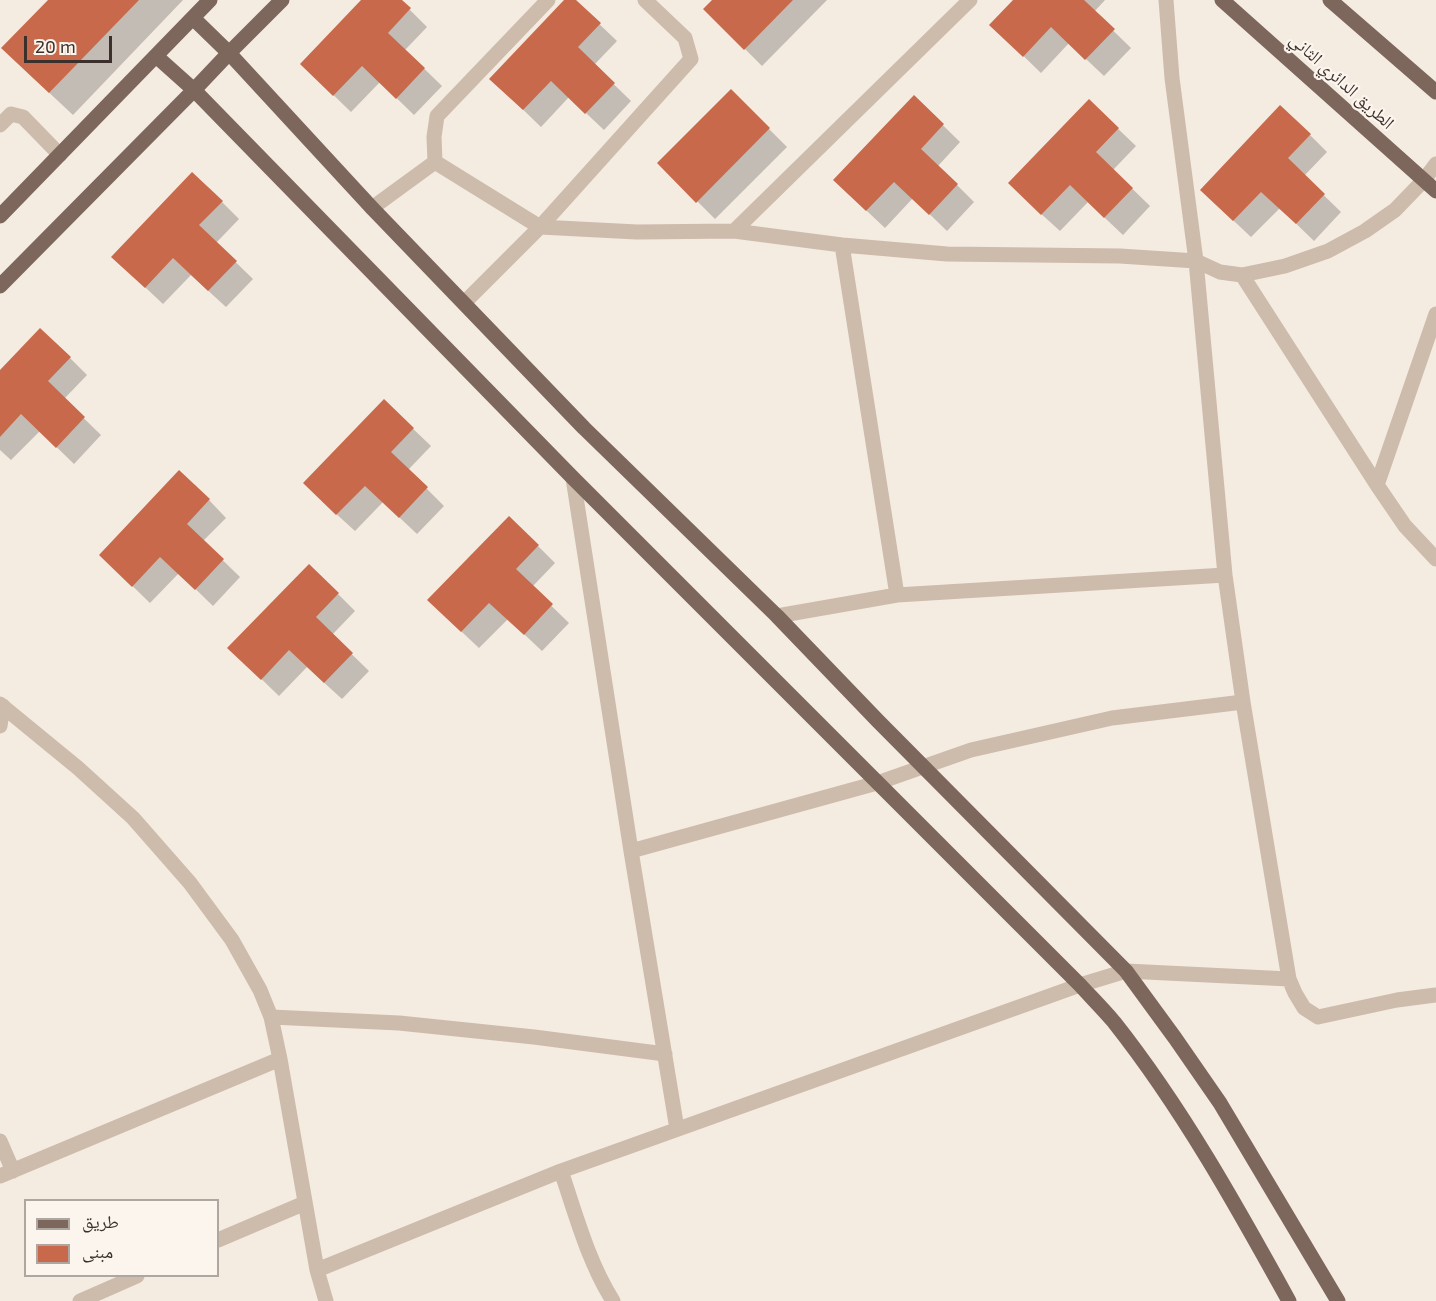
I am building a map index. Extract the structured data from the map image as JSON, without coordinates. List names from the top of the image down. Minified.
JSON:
{"streets":{"main road":["الطريق الدائري الثاني"]},"legend":["طريق","مبنى"],"scale_bar":"20 m"}
